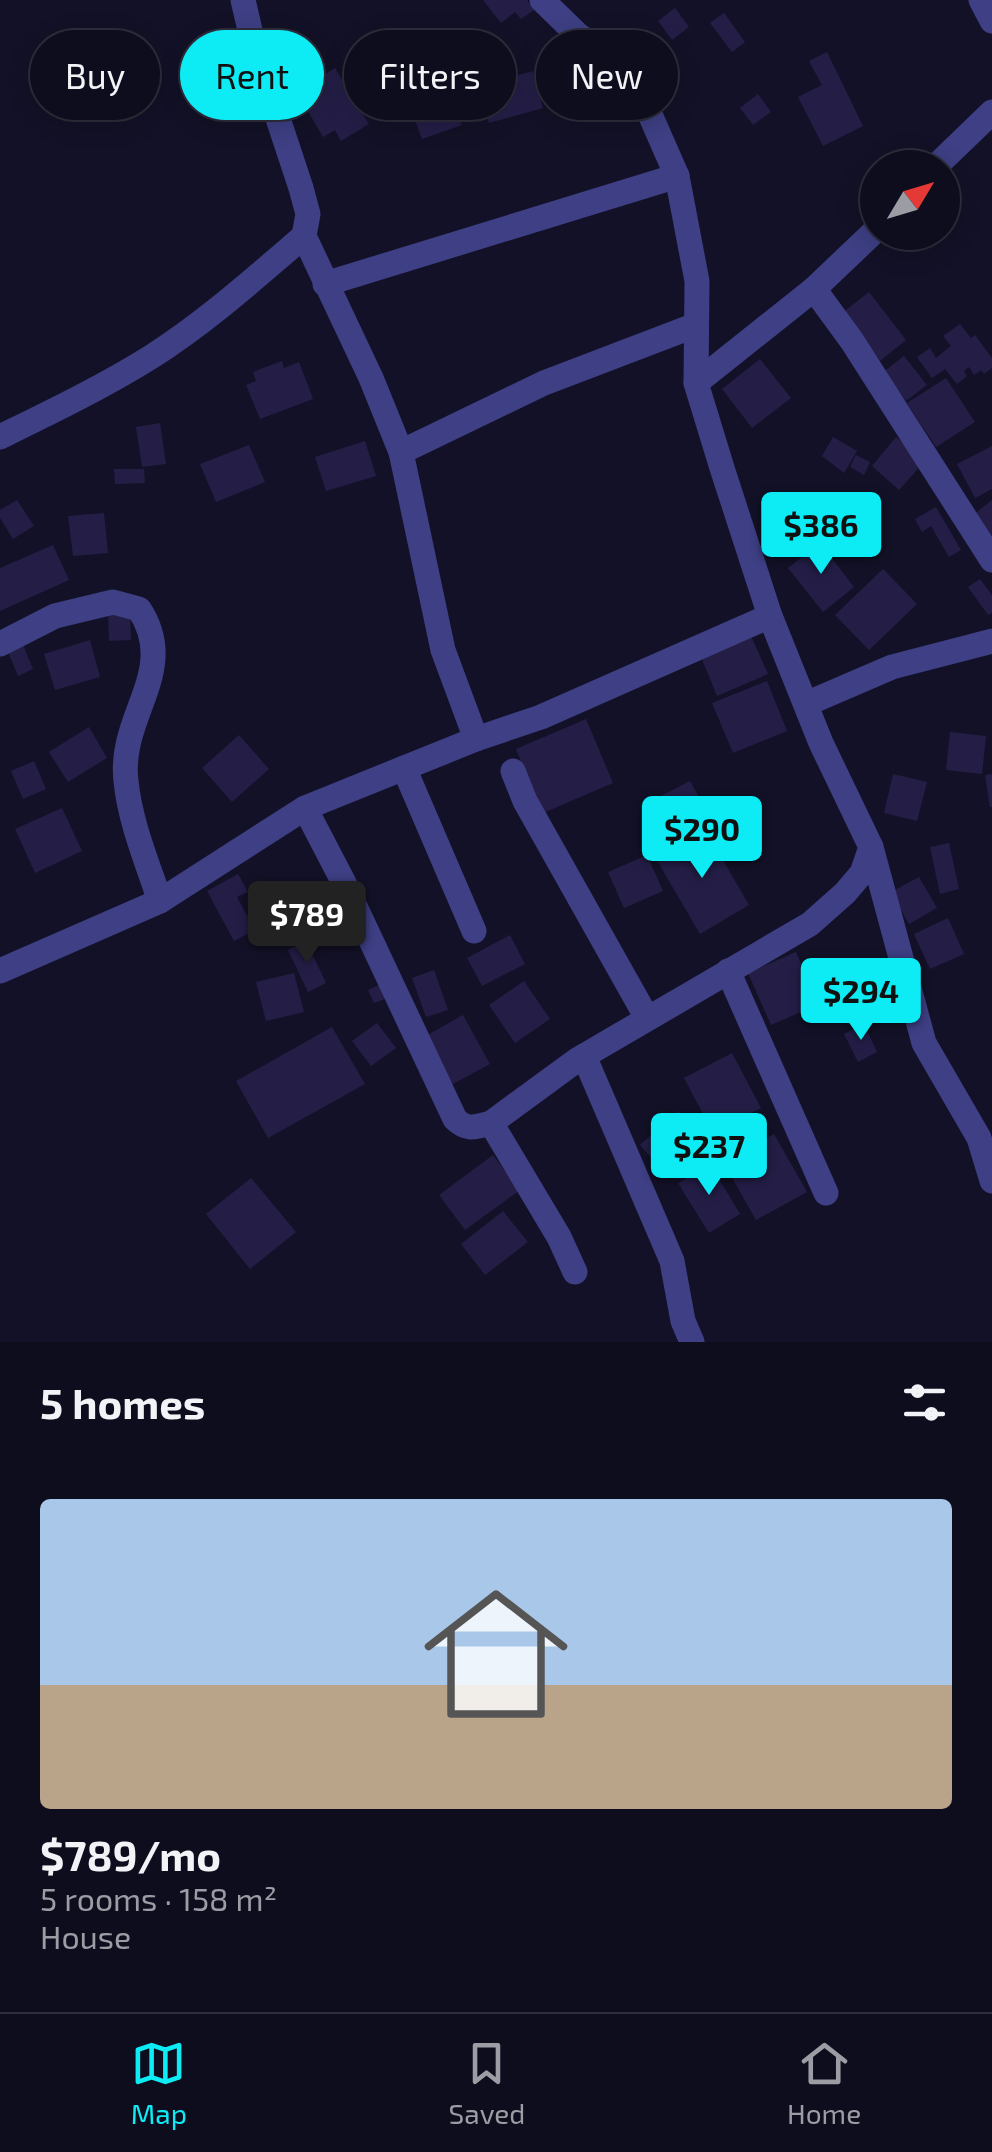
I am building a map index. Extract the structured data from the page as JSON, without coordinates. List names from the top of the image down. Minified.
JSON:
{"north":"top right","page":{"chip":["Buy","Rent","Filters","New"],"price":["$386","$290","$789","$294","$237"],"heading":"5 homes","list":[{"name":"$789/mo","note":"5 rooms · 158 m² · House"}],"tabs":["Map","Saved","Home"]}}
